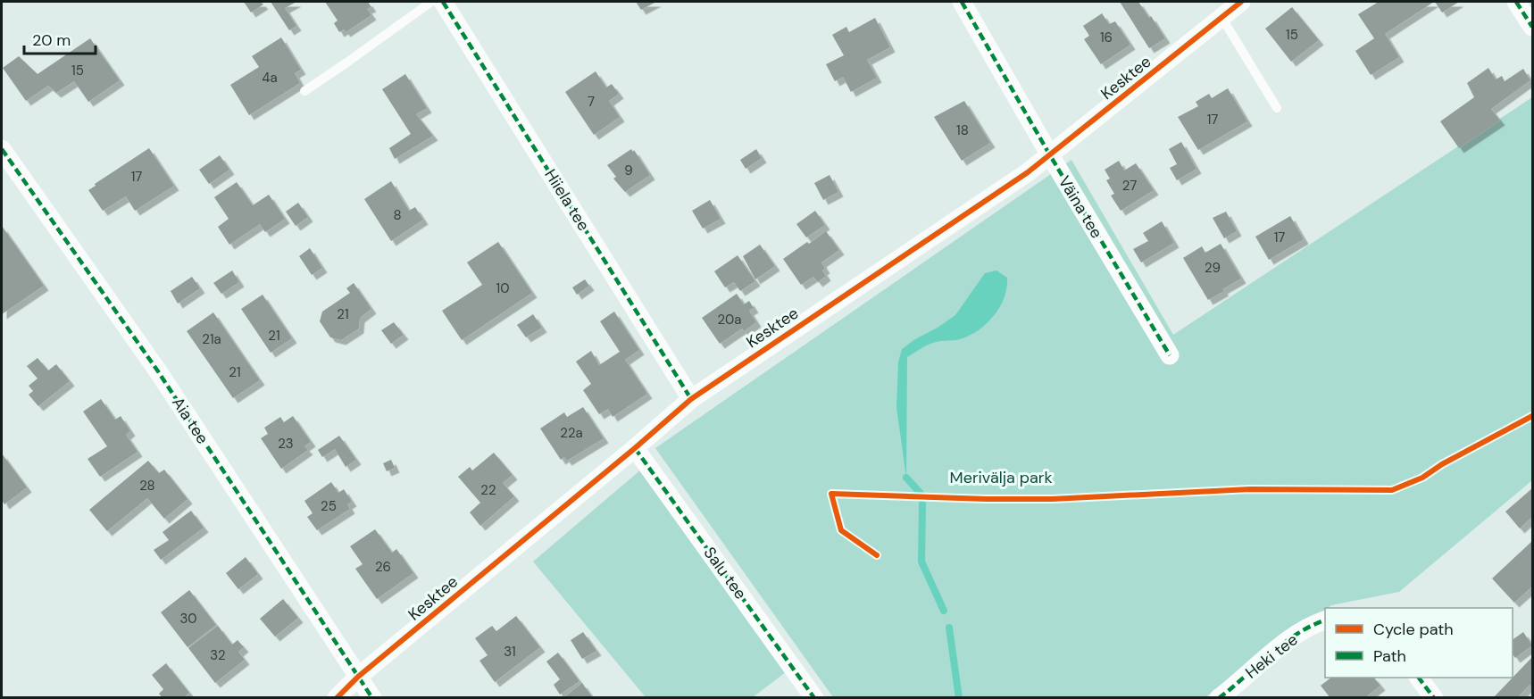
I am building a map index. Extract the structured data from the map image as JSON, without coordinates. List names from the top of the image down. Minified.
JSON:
{"streets":{"street":["Kesktee","Hiiela tee","Väina tee","Aia tee","Salu tee","Heki tee"]},"crossings":[["Kesktee","Hiiela tee"],["Kesktee","Väina tee"],["Kesktee","Aia tee"],["Kesktee","Salu tee"]],"parks":["Merivälja park"],"house_numbers":["15","16","15","4a","7","17","18","9","17","27","8","17","29","10","21","20a","21","21a","21","22a","23","28","22","25","26","30","31","32"],"legend":["Cycle path","Path"],"scale_bar":"20 m"}
